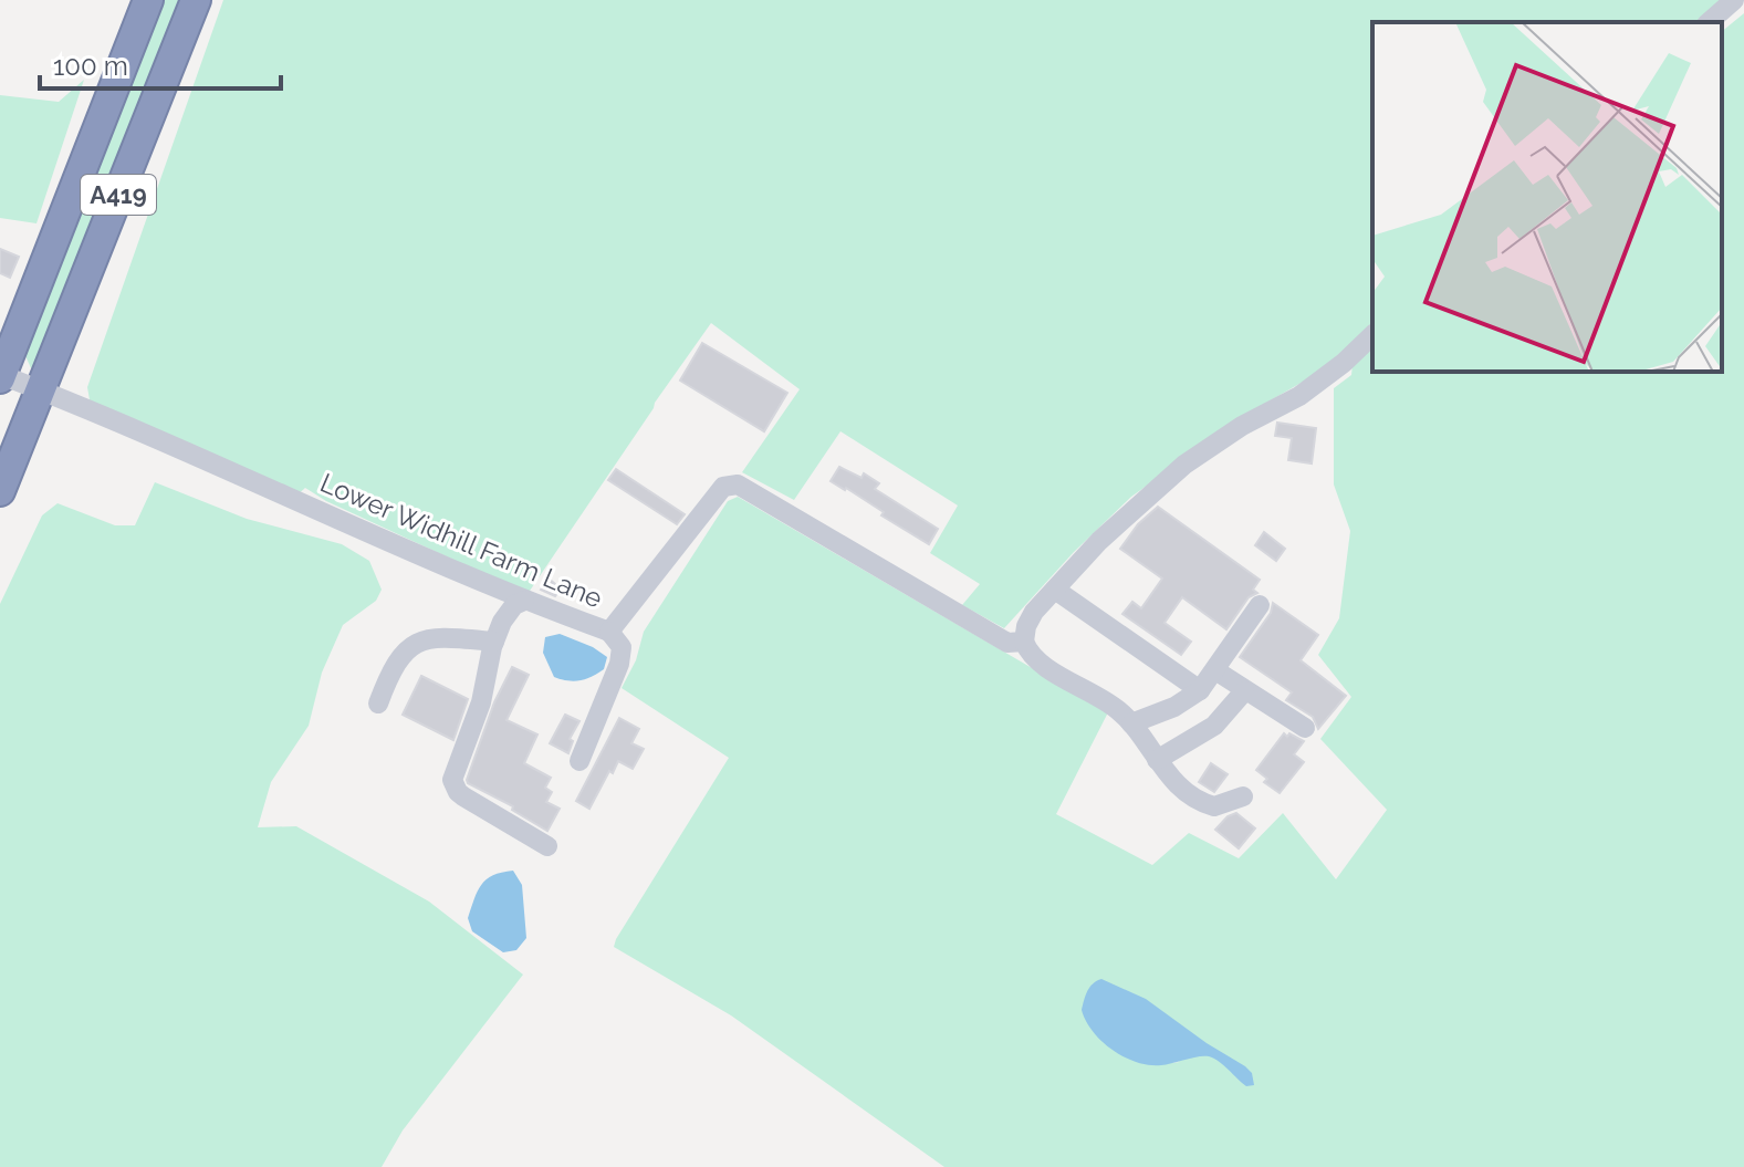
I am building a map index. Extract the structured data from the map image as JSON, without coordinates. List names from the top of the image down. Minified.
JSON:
{"streets":{"highway":["A419"],"lane":["Lower Widhill Farm Lane"]},"crossings":[["A419","Lower Widhill Farm Lane"]],"scale_bar":"100 m"}
